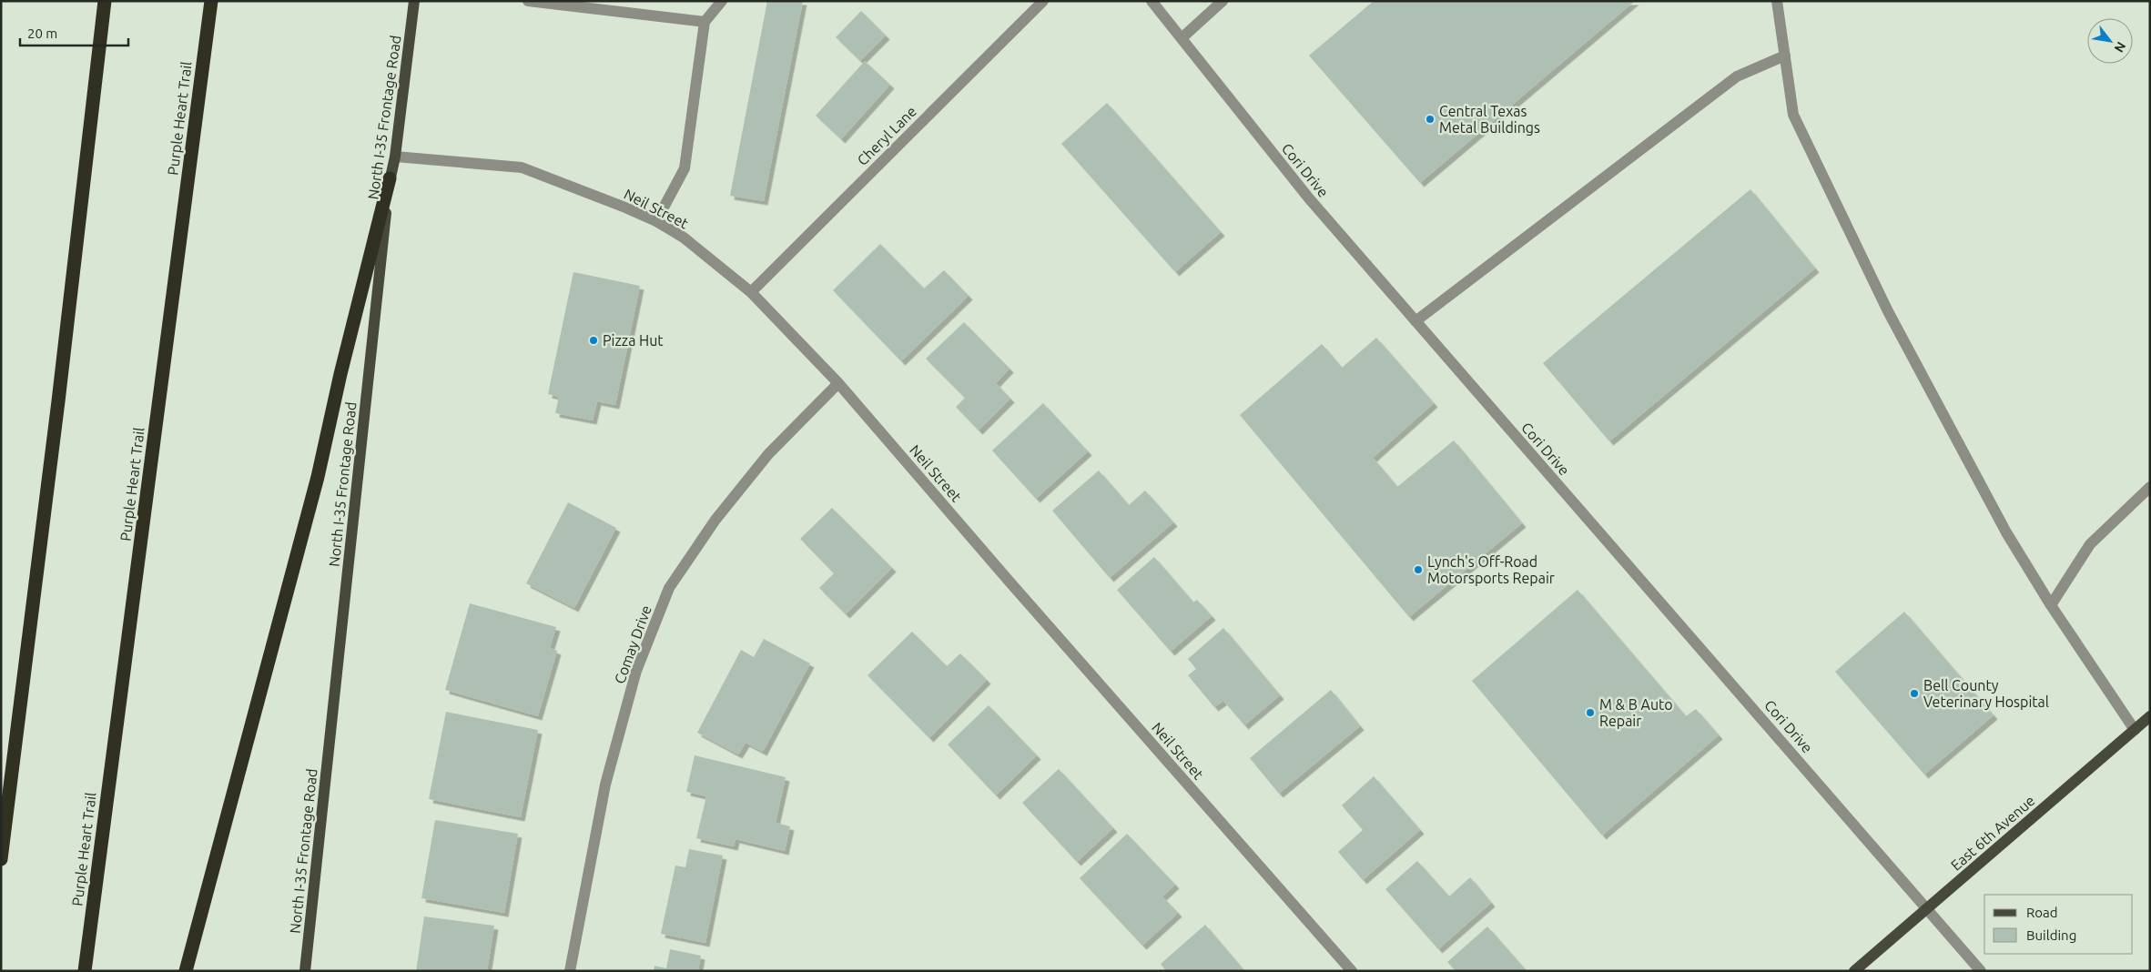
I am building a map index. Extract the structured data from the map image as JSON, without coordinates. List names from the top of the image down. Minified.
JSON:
{"streets":{"highway":["Purple Heart Trail"],"main road":["North I-35 Frontage Road","East 6th Avenue"],"street":["Cheryl Lane","Cori Drive","Neil Street","Comay Drive"]},"crossings":[["North I-35 Frontage Road","Neil Street"],["Cheryl Lane","Neil Street"],["Cori Drive","East 6th Avenue"],["Neil Street","Comay Drive"]],"places":["Central Texas Metal Buildings","Pizza Hut","Lynch's Off-Road Motorsports Repair","Bell County Veterinary Hospital","M & B Auto Repair"],"legend":["Road","Building"],"scale_bar":"20 m","north":"bottom right"}
